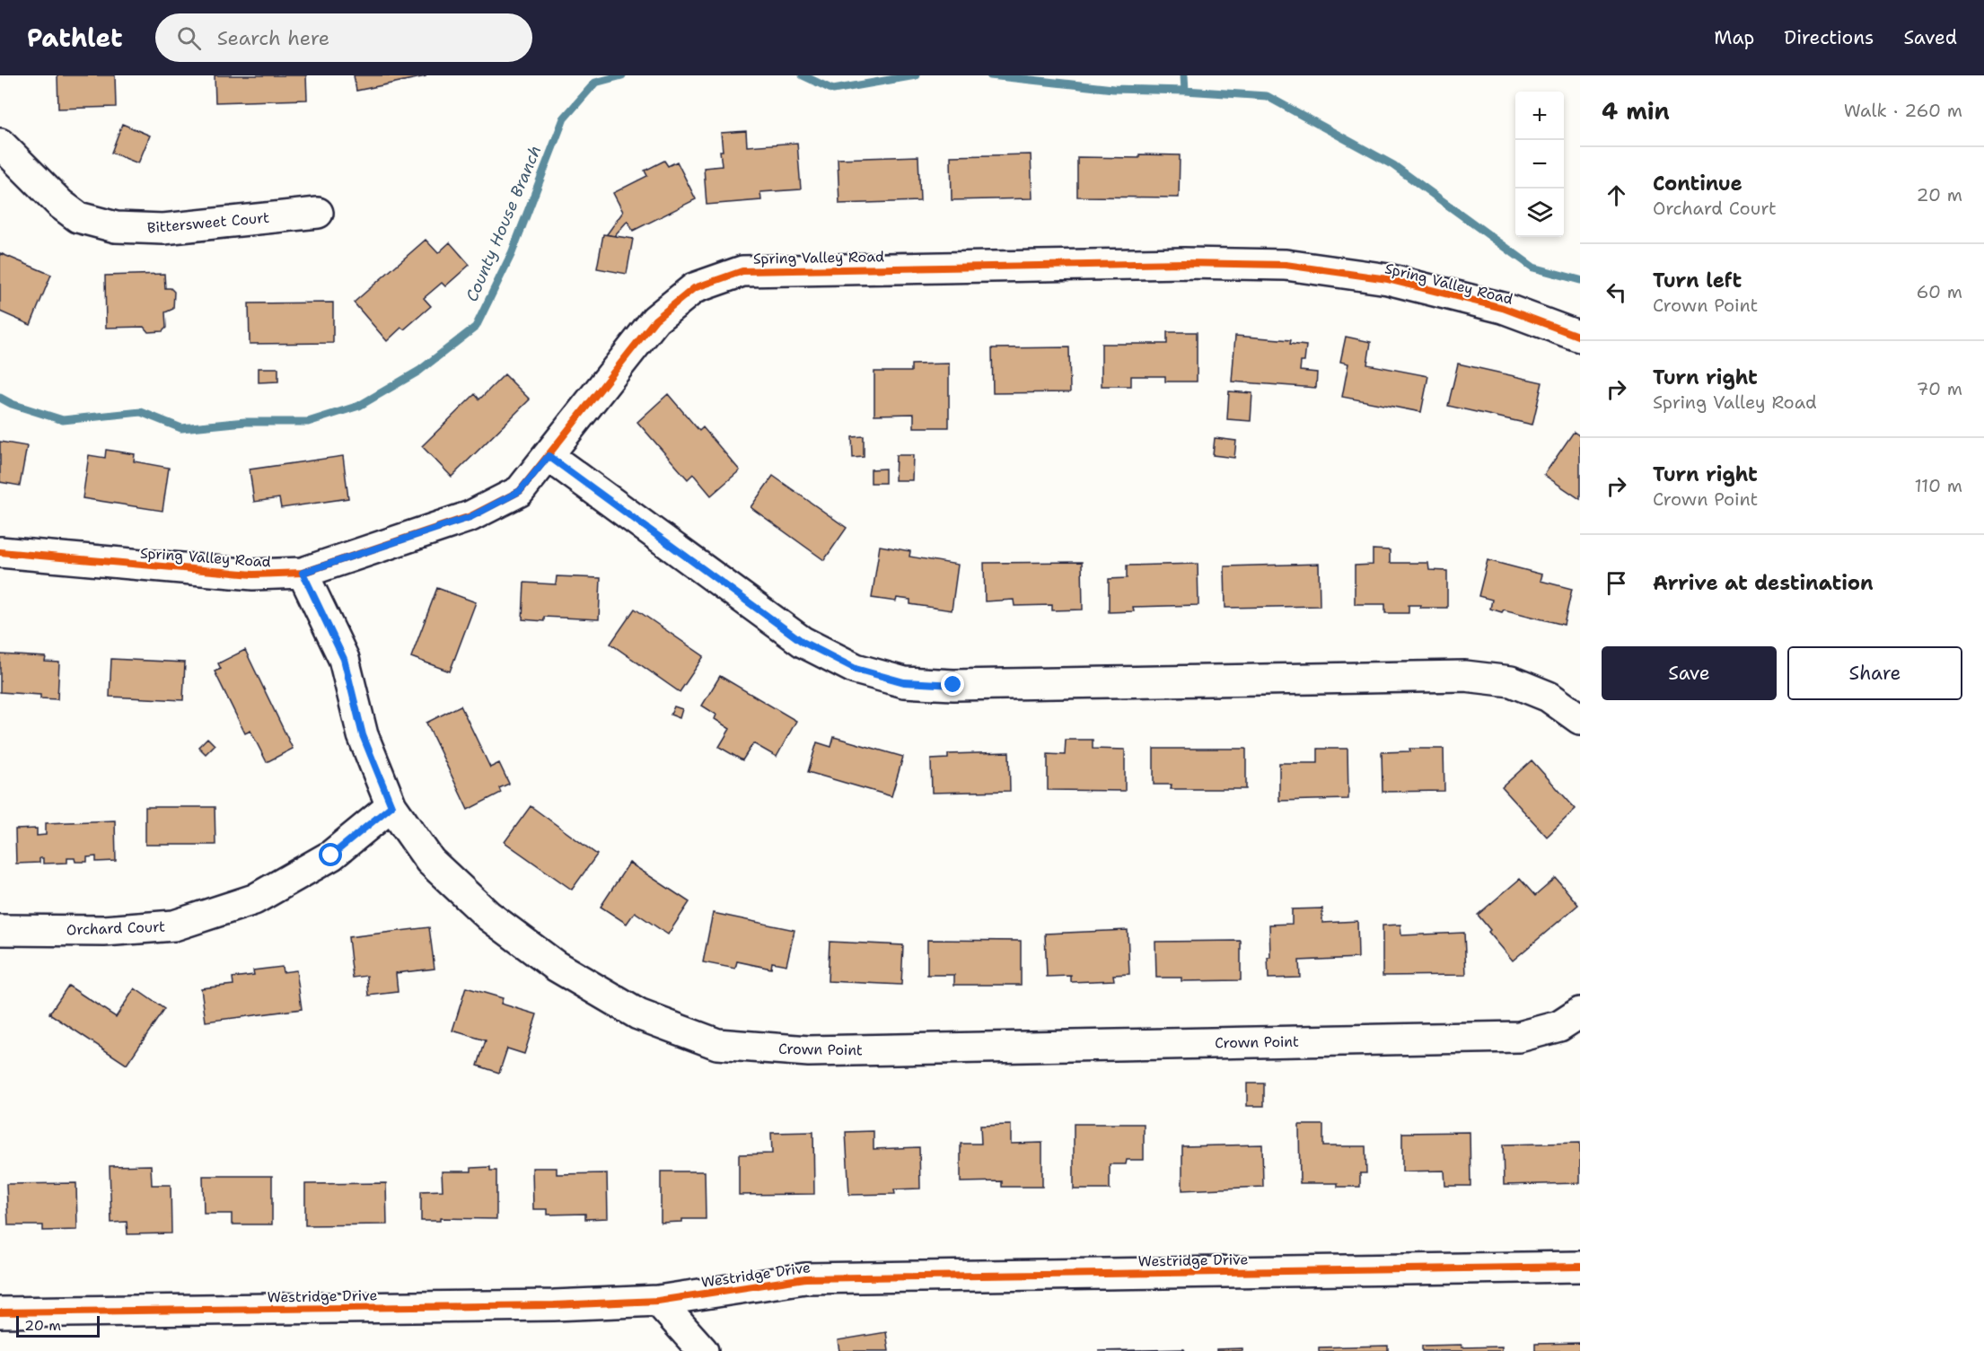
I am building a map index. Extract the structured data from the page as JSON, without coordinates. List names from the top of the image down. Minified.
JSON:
{"streets":{"street":["Bittersweet Court","Spring Valley Road","Orchard Court","Crown Point","Westridge Drive"]},"crossings":[["Spring Valley Road","Crown Point"],["Orchard Court","Crown Point"]],"water":["County House Branch"],"scale_bar":"20 m","page":{"header":"Pathlet","search":"Search here","nav":["Map","Directions","Saved"],"heading":["4 min","Walk · 260 m"],"map_buttons":["+","−"],"list":[["Continue","Orchard Court","20 m"],["Turn left","Crown Point","60 m"],["Turn right","Spring Valley Road","70 m"],["Turn right","Crown Point","110 m"],"Arrive at destination"],"buttons":["Save","Share"],"scale":"20 m"}}
